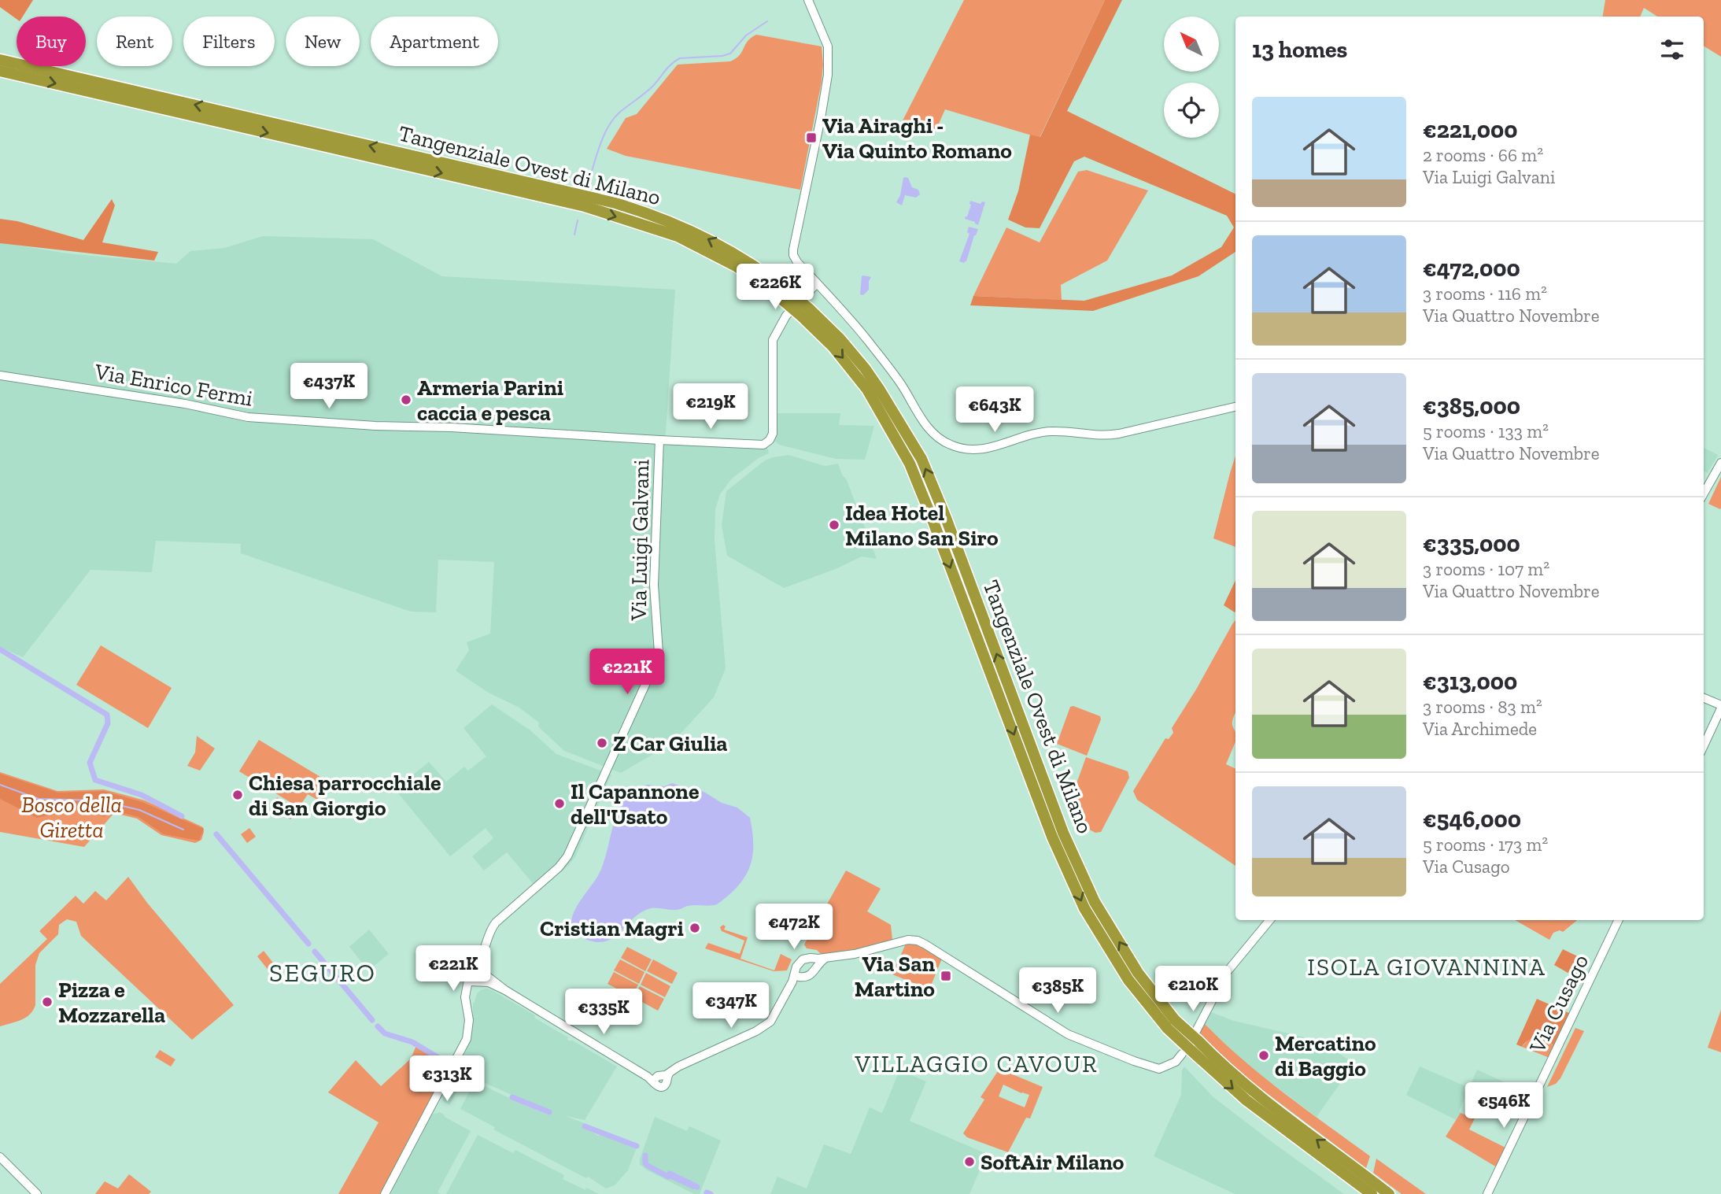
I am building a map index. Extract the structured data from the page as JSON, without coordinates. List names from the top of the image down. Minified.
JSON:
{"streets":{"highway":["Tangenziale Ovest di Milano"],"street":["Via Enrico Fermi","Via Luigi Galvani","Via Cusago"]},"crossings":[["Via Enrico Fermi","Via Luigi Galvani"]],"districts":["ISOLA GIOVANNINA","SEGURO","VILLAGGIO CAVOUR"],"parks":["Bosco della Giretta"],"places":{"transit":["Via Airaghi - Via Quinto Romano","Via San Martino"],"other":["Armeria Parini caccia e pesca","Idea Hotel Milano San Siro","Z Car Giulia","Chiesa parrocchiale di San Giorgio","Il Capannone dell'Usato","Cristian Magri","Pizza e Mozzarella","Mercatino di Baggio","SoftAir Milano"]},"north":"top left","page":{"chip":["Buy","Rent","Filters","New","Apartment"],"heading":"13 homes","list":[{"name":"€221,000","note":"2 rooms · 66 m² · Via Luigi Galvani"},{"name":"€472,000","note":"3 rooms · 116 m² · Via Quattro Novembre"},{"name":"€385,000","note":"5 rooms · 133 m² · Via Quattro Novembre"},{"name":"€335,000","note":"3 rooms · 107 m² · Via Quattro Novembre"},{"name":"€313,000","note":"3 rooms · 83 m² · Via Archimede"},{"name":"€546,000","note":"5 rooms · 173 m² · Via Cusago"}],"price":["€226K","€437K","€219K","€643K","€221K","€472K","€221K","€210K","€385K","€347K","€335K","€313K","€546K"]}}
